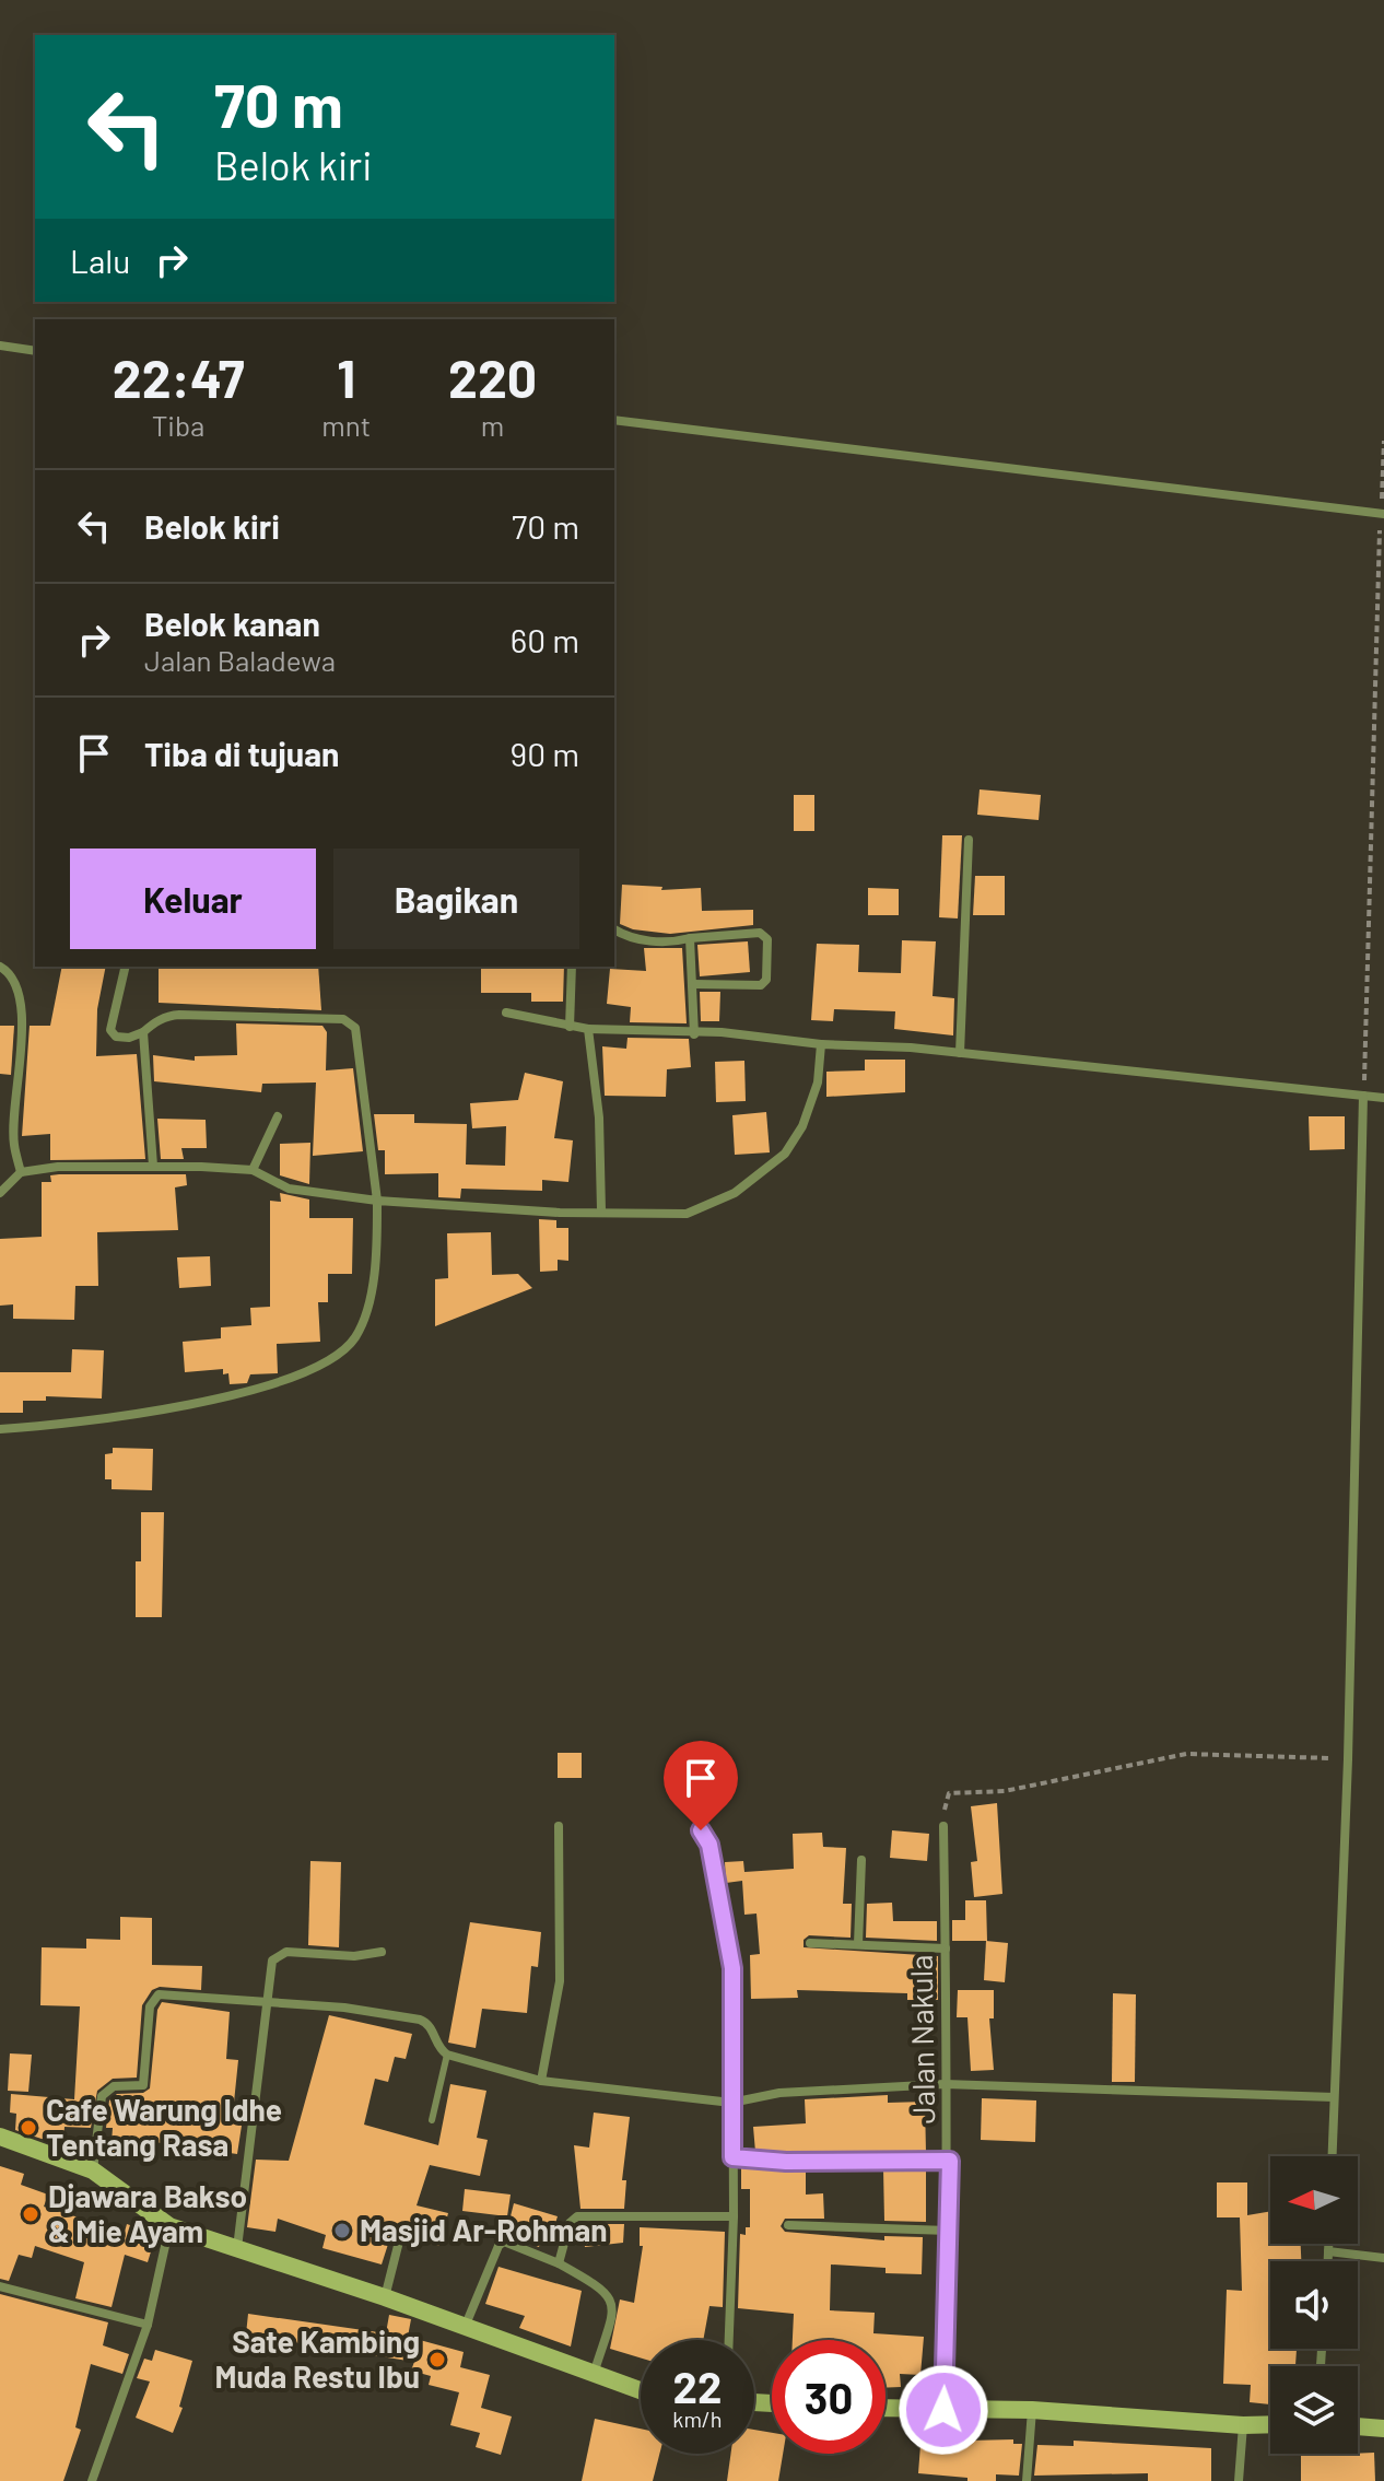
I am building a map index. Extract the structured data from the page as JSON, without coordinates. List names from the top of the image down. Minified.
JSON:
{"streets":{"street":["Jalan Nakula"]},"places":["Cafe Warung Idhe Tentang Rasa","Djawara Bakso & Mie Ayam","Masjid Ar-Rohman","Sate Kambing Muda Restu Ibu"],"north":"left","page":{"turn":["70 m","Belok kiri"],"then":"Lalu","eta":["22:47","Tiba","1","mnt","220","m"],"list":[{"name":"Belok kiri","value":"70 m"},{"name":"Belok kanan","note":"Jalan Baladewa","value":"60 m"},{"name":"Tiba di tujuan","value":"90 m"}],"buttons":["Keluar","Bagikan"],"speed":"22 km/h","limit":"30"}}
